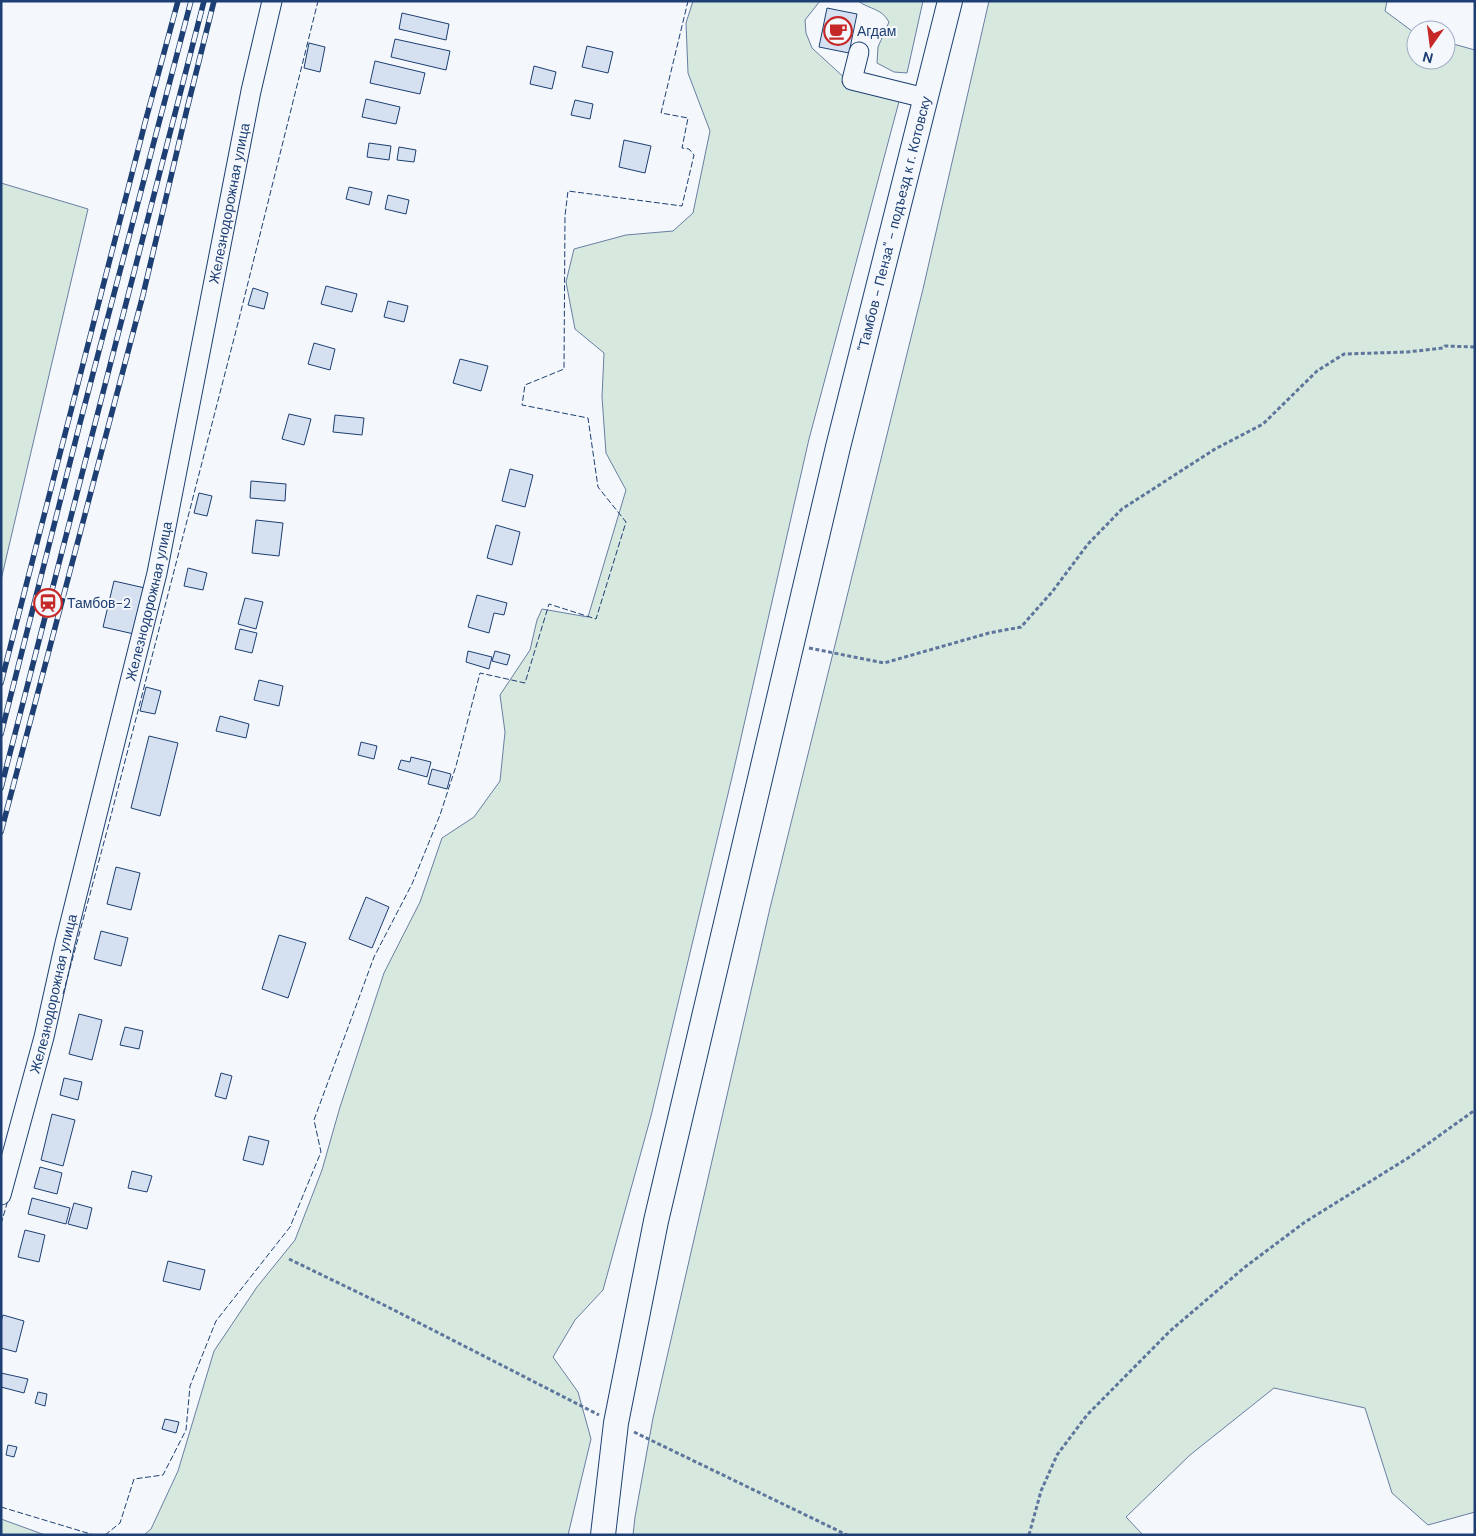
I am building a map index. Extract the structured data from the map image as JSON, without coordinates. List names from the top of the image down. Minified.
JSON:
{"streets":{"main road":["\"Тамбов - Пенза\" - подъезд к г. Котовску"],"street":["Железнодорожная улица"]},"places":{"cafe":["Агдам"],"station":["Тамбов-2"]},"north":"bottom"}
